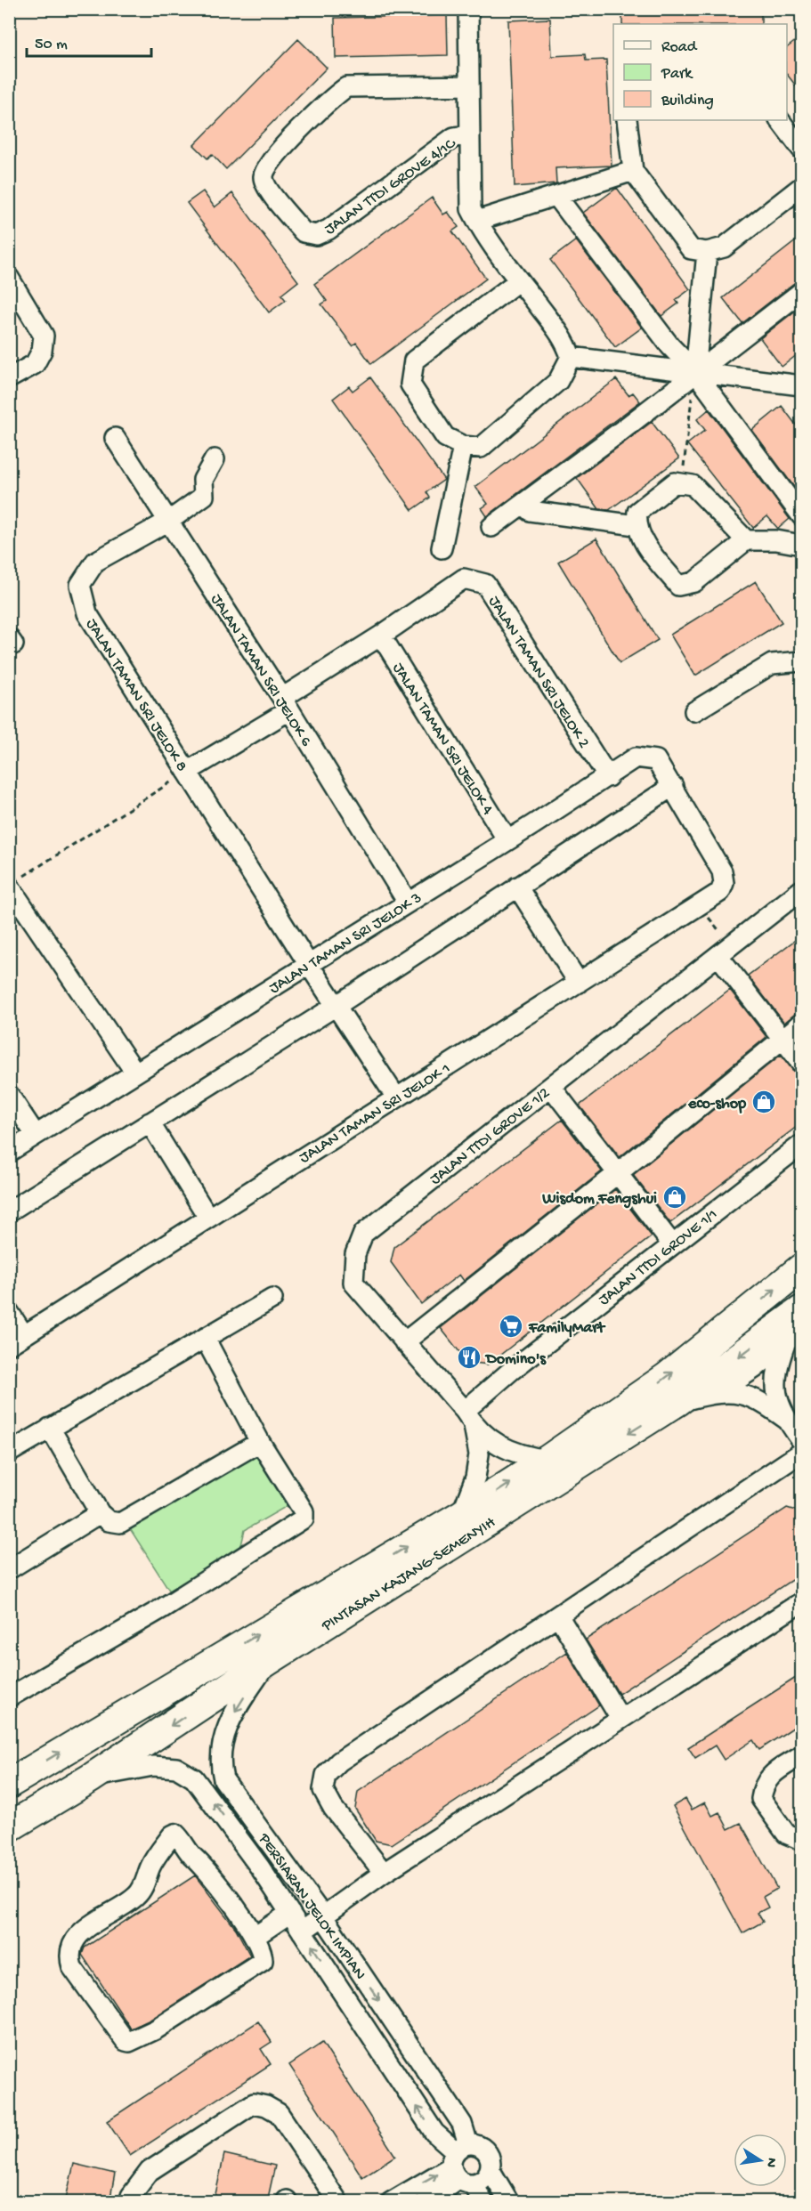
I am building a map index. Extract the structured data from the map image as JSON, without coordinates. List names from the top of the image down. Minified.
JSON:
{"streets":{"highway":["PINTASAN KAJANG-SEMENYIH"],"street":["JALAN TTDI GROVE 4/1C","JALAN TAMAN SRI JELOK 6","JALAN TAMAN SRI JELOK 2","JALAN TAMAN SRI JELOK 8","JALAN TAMAN SRI JELOK 4","JALAN TAMAN SRI JELOK 3","JALAN TAMAN SRI JELOK 1","JALAN TTDI GROVE 1/2","JALAN TTDI GROVE 1/1","PERSIARAN JELOK IMPIAN"]},"crossings":[["JALAN TAMAN SRI JELOK 6","JALAN TAMAN SRI JELOK 8"],["JALAN TAMAN SRI JELOK 6","JALAN TAMAN SRI JELOK 3"],["JALAN TAMAN SRI JELOK 2","JALAN TAMAN SRI JELOK 4"],["JALAN TAMAN SRI JELOK 2","JALAN TAMAN SRI JELOK 3"],["JALAN TAMAN SRI JELOK 8","JALAN TAMAN SRI JELOK 3"],["JALAN TAMAN SRI JELOK 8","JALAN TAMAN SRI JELOK 1"],["JALAN TAMAN SRI JELOK 4","JALAN TAMAN SRI JELOK 3"],["JALAN TAMAN SRI JELOK 3","JALAN TAMAN SRI JELOK 1"],["JALAN TTDI GROVE 1/2","JALAN TTDI GROVE 1/1"],["JALAN TTDI GROVE 1/2","PINTASAN KAJANG-SEMENYIH"],["PINTASAN KAJANG-SEMENYIH","PERSIARAN JELOK IMPIAN"]],"places":{"shop":["eco-shop","Wisdom Fengshui"],"supermarket":["FamilyMart"],"restaurant":["Domino's"]},"legend":["Road","Park","Building"],"scale_bar":"50 m","north":"right"}
